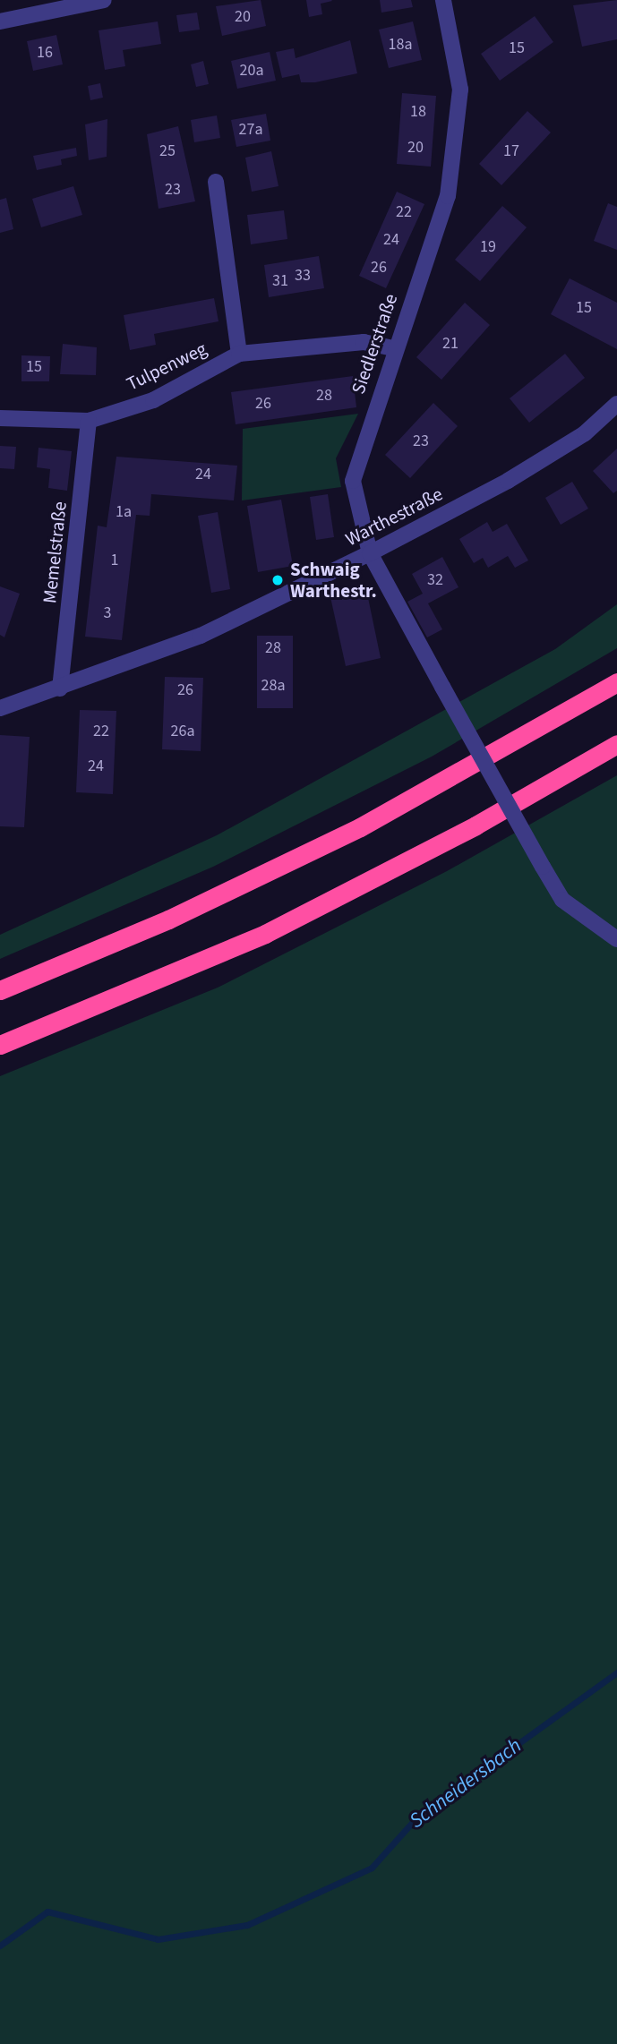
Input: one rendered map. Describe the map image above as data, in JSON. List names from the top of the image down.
{
  "streets": {
    "street": [
      "Siedlerstraße",
      "Tulpenweg",
      "Warthestraße",
      "Memelstraße"
    ]
  },
  "crossings": [
    ["Siedlerstraße", "Tulpenweg"],
    ["Siedlerstraße", "Warthestraße"],
    ["Tulpenweg", "Memelstraße"],
    ["Warthestraße", "Memelstraße"]
  ],
  "water": ["Schneidersbach"],
  "places": ["Schwaig Warthestr."],
  "house_numbers": [
    "20",
    "18a",
    "15",
    "16",
    "20a",
    "18",
    "27a",
    "20",
    "25",
    "17",
    "23",
    "22",
    "24",
    "19",
    "26",
    "33",
    "31",
    "15",
    "21",
    "15",
    "28",
    "26",
    "23",
    "24",
    "1a",
    "1",
    "32",
    "3",
    "28",
    "28a",
    "26",
    "22",
    "26a",
    "24"
  ]
}
